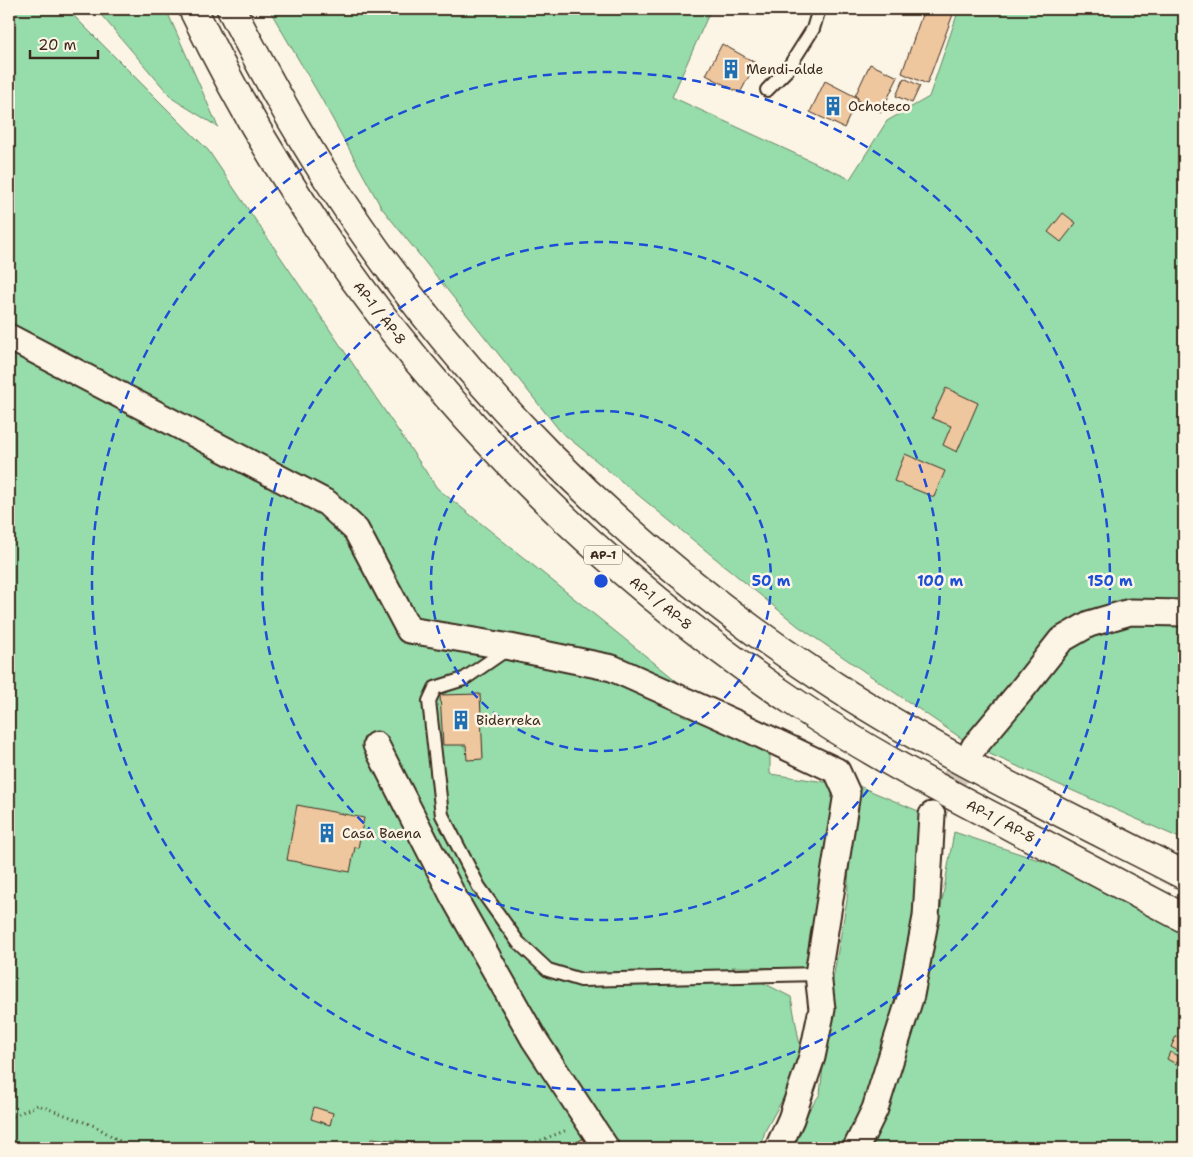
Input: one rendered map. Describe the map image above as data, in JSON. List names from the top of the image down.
{
  "streets": {
    "highway": ["AP-1 / AP-8", "AP-1"]
  },
  "places": {
    "building": [
      "Mendi-alde",
      "Ochoteco",
      "Biderreka",
      "Casa Baena"
    ]
  },
  "scale_bar": "20 m",
  "rings": ["50 m", "100 m", "150 m"]
}
